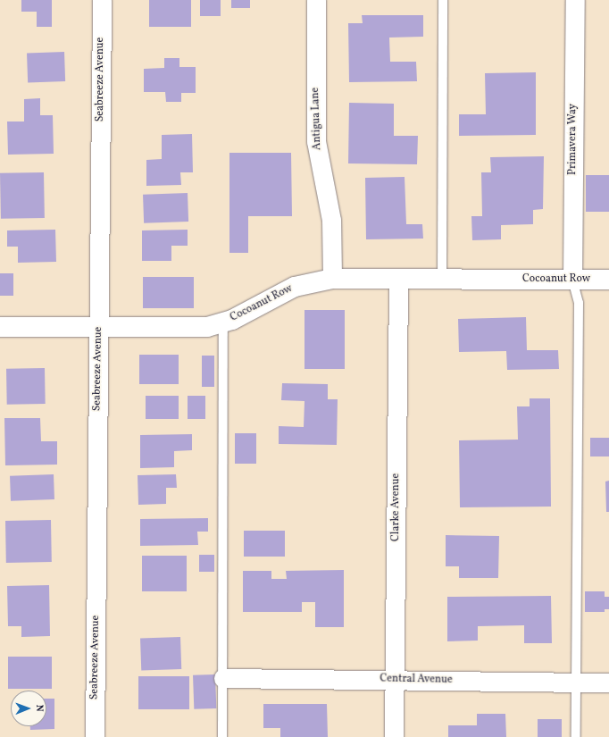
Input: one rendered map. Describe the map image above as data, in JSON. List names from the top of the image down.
{
  "streets": {
    "street": [
      "Seabreeze Avenue",
      "Antigua Lane",
      "Primavera Way",
      "Cocoanut Row",
      "Clarke Avenue",
      "Central Avenue"
    ]
  },
  "crossings": [
    ["Seabreeze Avenue", "Cocoanut Row"],
    ["Antigua Lane", "Cocoanut Row"],
    ["Primavera Way", "Cocoanut Row"],
    ["Cocoanut Row", "Clarke Avenue"],
    ["Clarke Avenue", "Central Avenue"]
  ],
  "north": "right"
}
